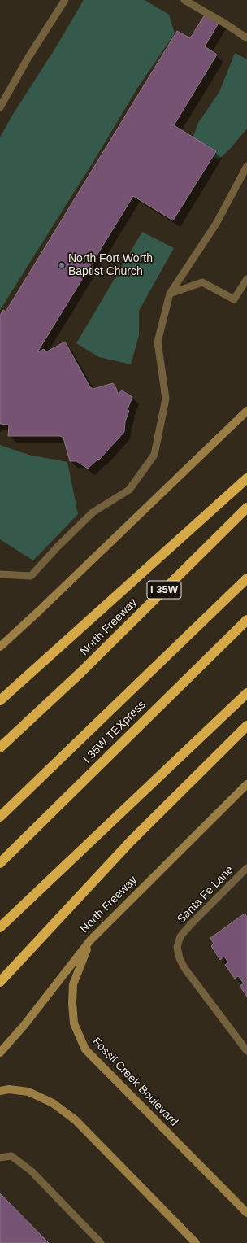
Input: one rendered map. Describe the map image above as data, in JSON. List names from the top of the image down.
{
  "streets": {
    "highway": ["I 35W", "North Freeway", "I 35W TEXpress"],
    "main road": ["Fossil Creek Boulevard"],
    "lane": ["Santa Fe Lane"]
  },
  "crossings": [
    ["North Freeway", "Fossil Creek Boulevard"]
  ],
  "places": ["North Fort Worth Baptist Church"]
}
